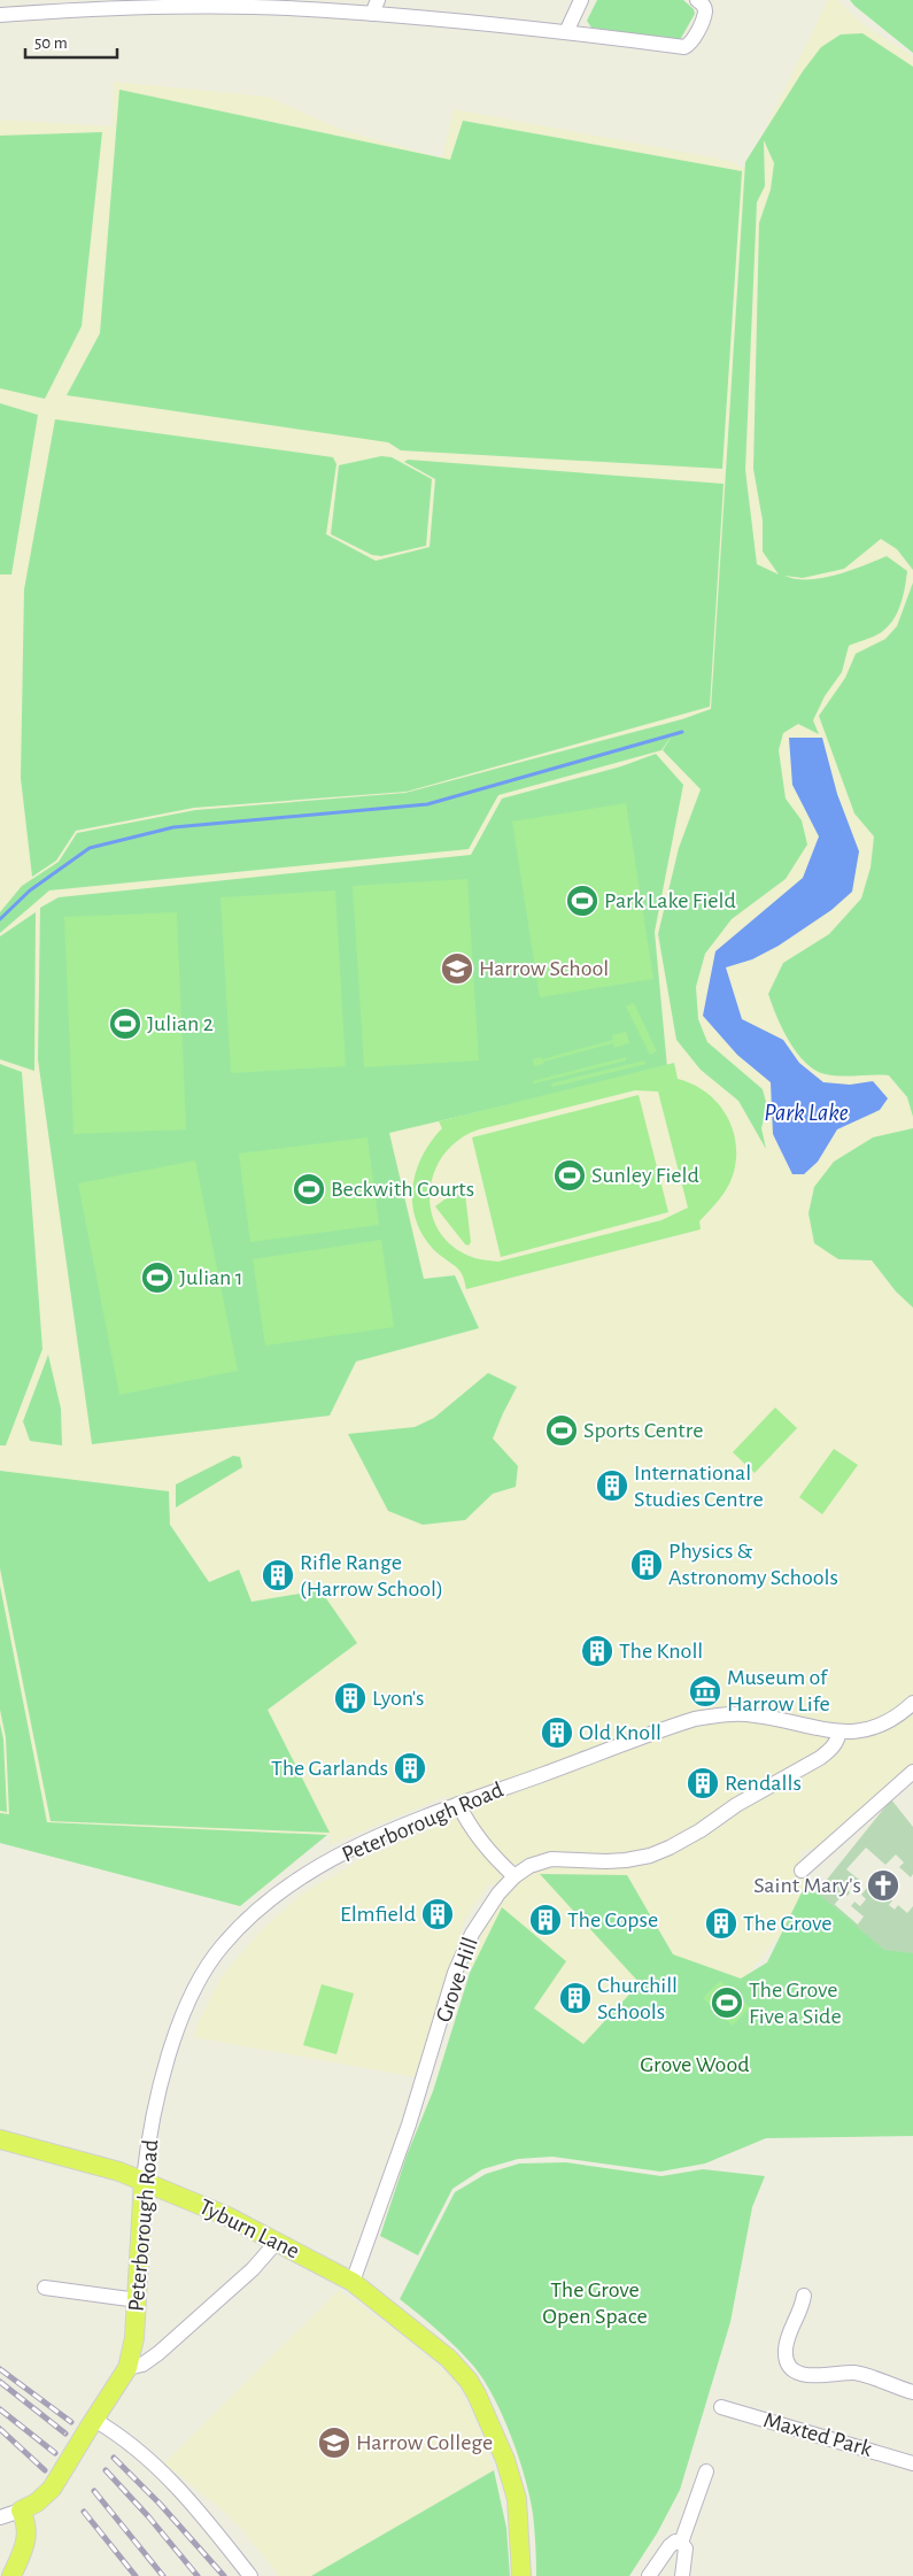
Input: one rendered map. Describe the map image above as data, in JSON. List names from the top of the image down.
{
  "streets": {
    "main road": ["Peterborough Road", "Tyburn Lane"],
    "street": ["Grove Hill", "Maxted Park"]
  },
  "crossings": [
    ["Peterborough Road", "Grove Hill"],
    ["Peterborough Road", "Tyburn Lane"],
    ["Grove Hill", "Tyburn Lane"]
  ],
  "water": ["Park Lake"],
  "parks": ["Grove Wood", "The Grove Open Space"],
  "places": {
    "sports": [
      "Park Lake Field",
      "Julian 2",
      "Sunley Field",
      "Beckwith Courts",
      "Julian 1",
      "Sports Centre",
      "The Grove Five a Side"
    ],
    "school or university": ["Harrow School", "Harrow College"],
    "building": [
      "International Studies Centre",
      "Physics & Astronomy Schools",
      "Rifle Range (Harrow School)",
      "The Knoll",
      "Lyon's",
      "Old Knoll",
      "The Garlands",
      "Rendalls",
      "Elmfield",
      "The Copse",
      "The Grove",
      "Churchill Schools"
    ],
    "museum": ["Museum of Harrow Life"],
    "church": ["Saint Mary's"]
  },
  "scale_bar": "50 m"
}
